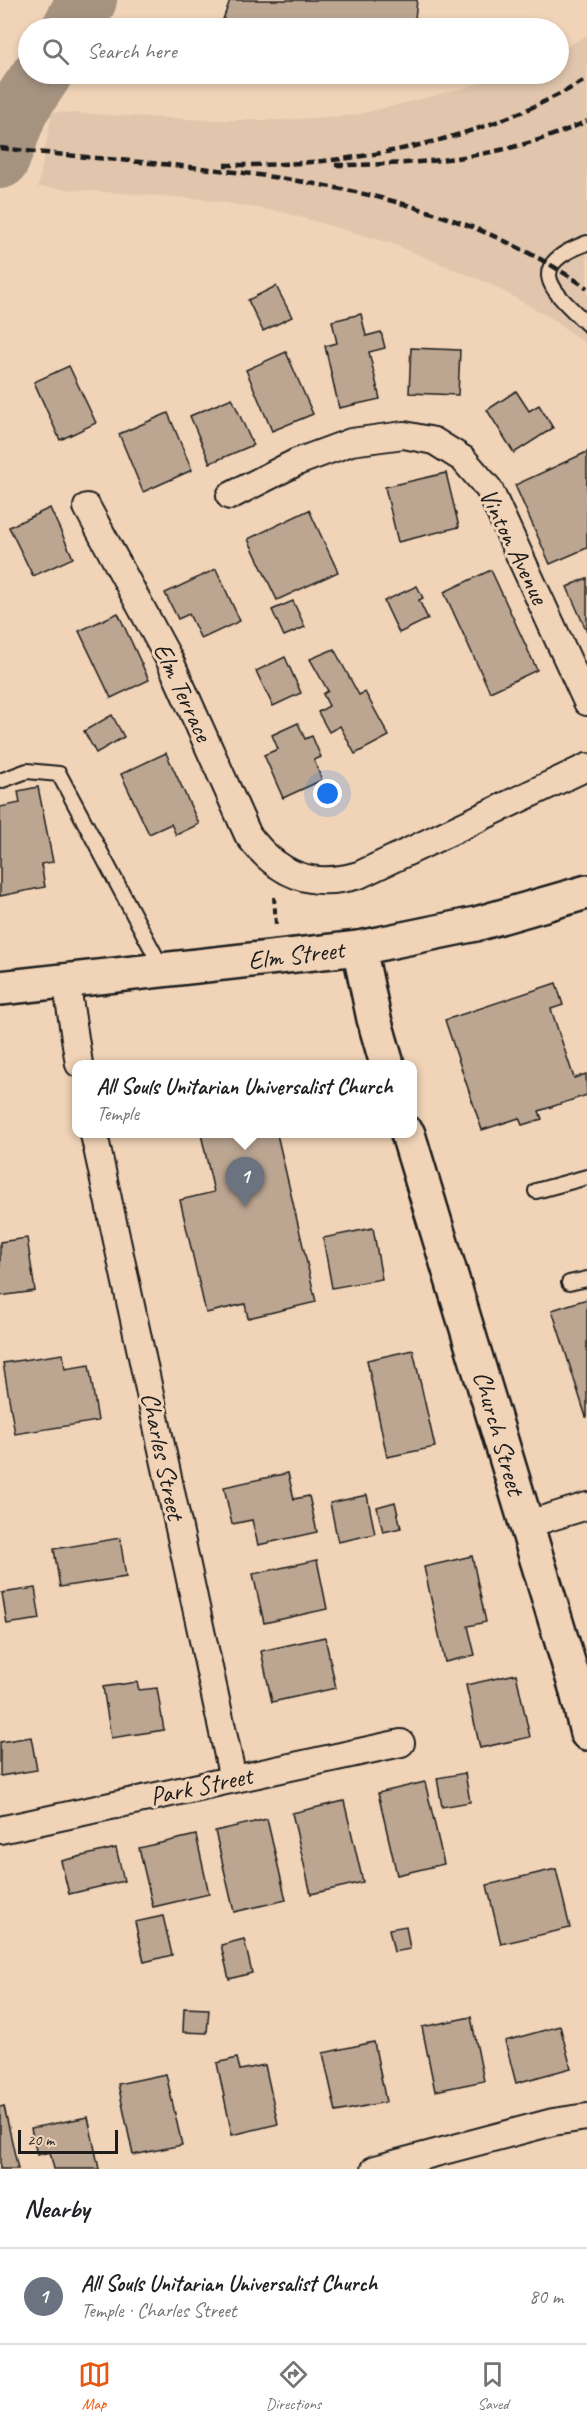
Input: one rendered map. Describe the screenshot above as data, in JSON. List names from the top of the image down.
{
  "streets": {
    "main road": ["Elm Street", "Church Street"],
    "street": [
      "Vinton Avenue",
      "Elm Terrace",
      "Charles Street",
      "Park Street"
    ]
  },
  "crossings": [
    ["Charles Street", "Park Street"]
  ],
  "scale_bar": "20 m",
  "page": {
    "search": "Search here",
    "popup": ["All Souls Unitarian Universalist Church", "Temple"],
    "pins": "1",
    "scale": "20 m",
    "heading": "Nearby",
    "list": [
      {
        "mark": "1",
        "name": "All Souls Unitarian Universalist Church",
        "note": "Temple · Charles Street",
        "value": "80 m"
      }
    ],
    "nav": ["Map", "Directions", "Saved"]
  }
}
